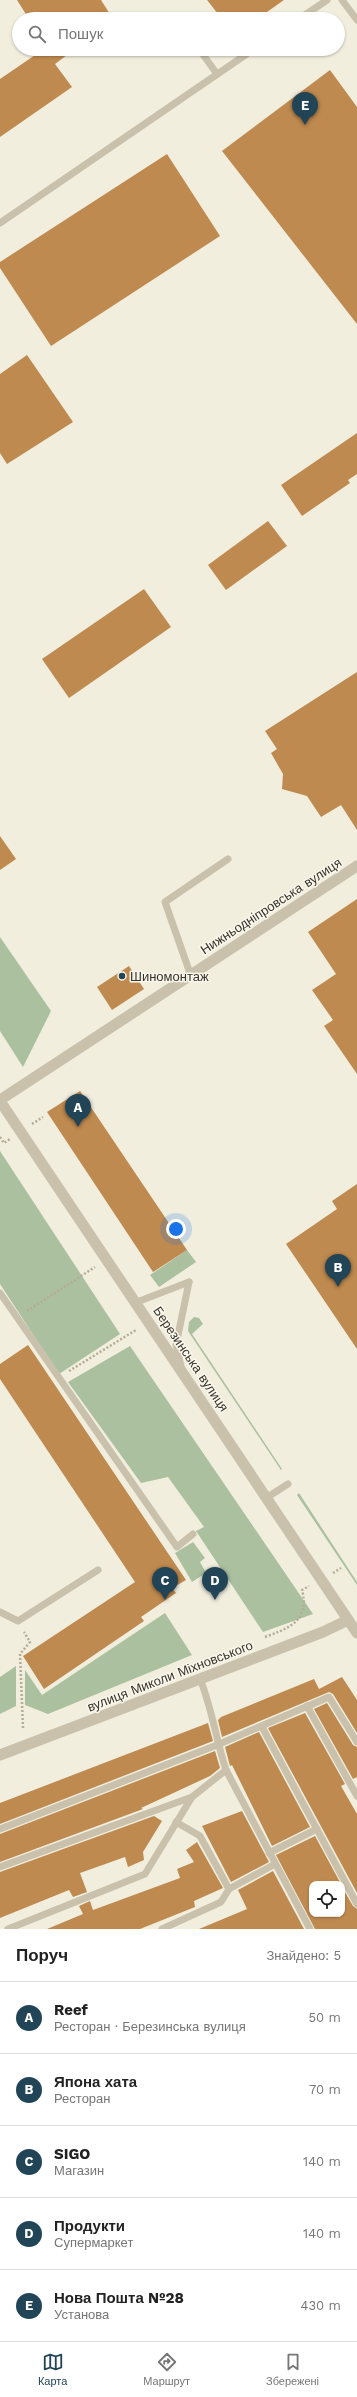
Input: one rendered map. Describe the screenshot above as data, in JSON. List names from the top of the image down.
{
  "streets": {
    "street": ["Нижньодніпровська вулиця", "Березинська вулиця", "вулиця Миколи Міхновського"]
  },
  "crossings": [
    ["Нижньодніпровська вулиця", "Березинська вулиця"],
    ["Березинська вулиця", "вулиця Миколи Міхновського"]
  ],
  "places": ["Шиномонтаж"],
  "page": {
    "search": "Пошук",
    "pins": [
      "E",
      "A",
      "B",
      "C",
      "D"
    ],
    "heading": ["Поруч", "Знайдено: 5"],
    "list": [
      {
        "mark": "A",
        "name": "Reef",
        "note": "Ресторан · Березинська вулиця",
        "value": "50 m"
      },
      {
        "mark": "B",
        "name": "Япона хата",
        "note": "Ресторан",
        "value": "70 m"
      },
      {
        "mark": "C",
        "name": "SIGO",
        "note": "Магазин",
        "value": "140 m"
      },
      {
        "mark": "D",
        "name": "Продукти",
        "note": "Супермаркет",
        "value": "140 m"
      },
      {
        "mark": "E",
        "name": "Нова Пошта №28",
        "note": "Установа",
        "value": "430 m"
      }
    ],
    "nav": ["Карта", "Маршрут", "Збережені"]
  }
}
